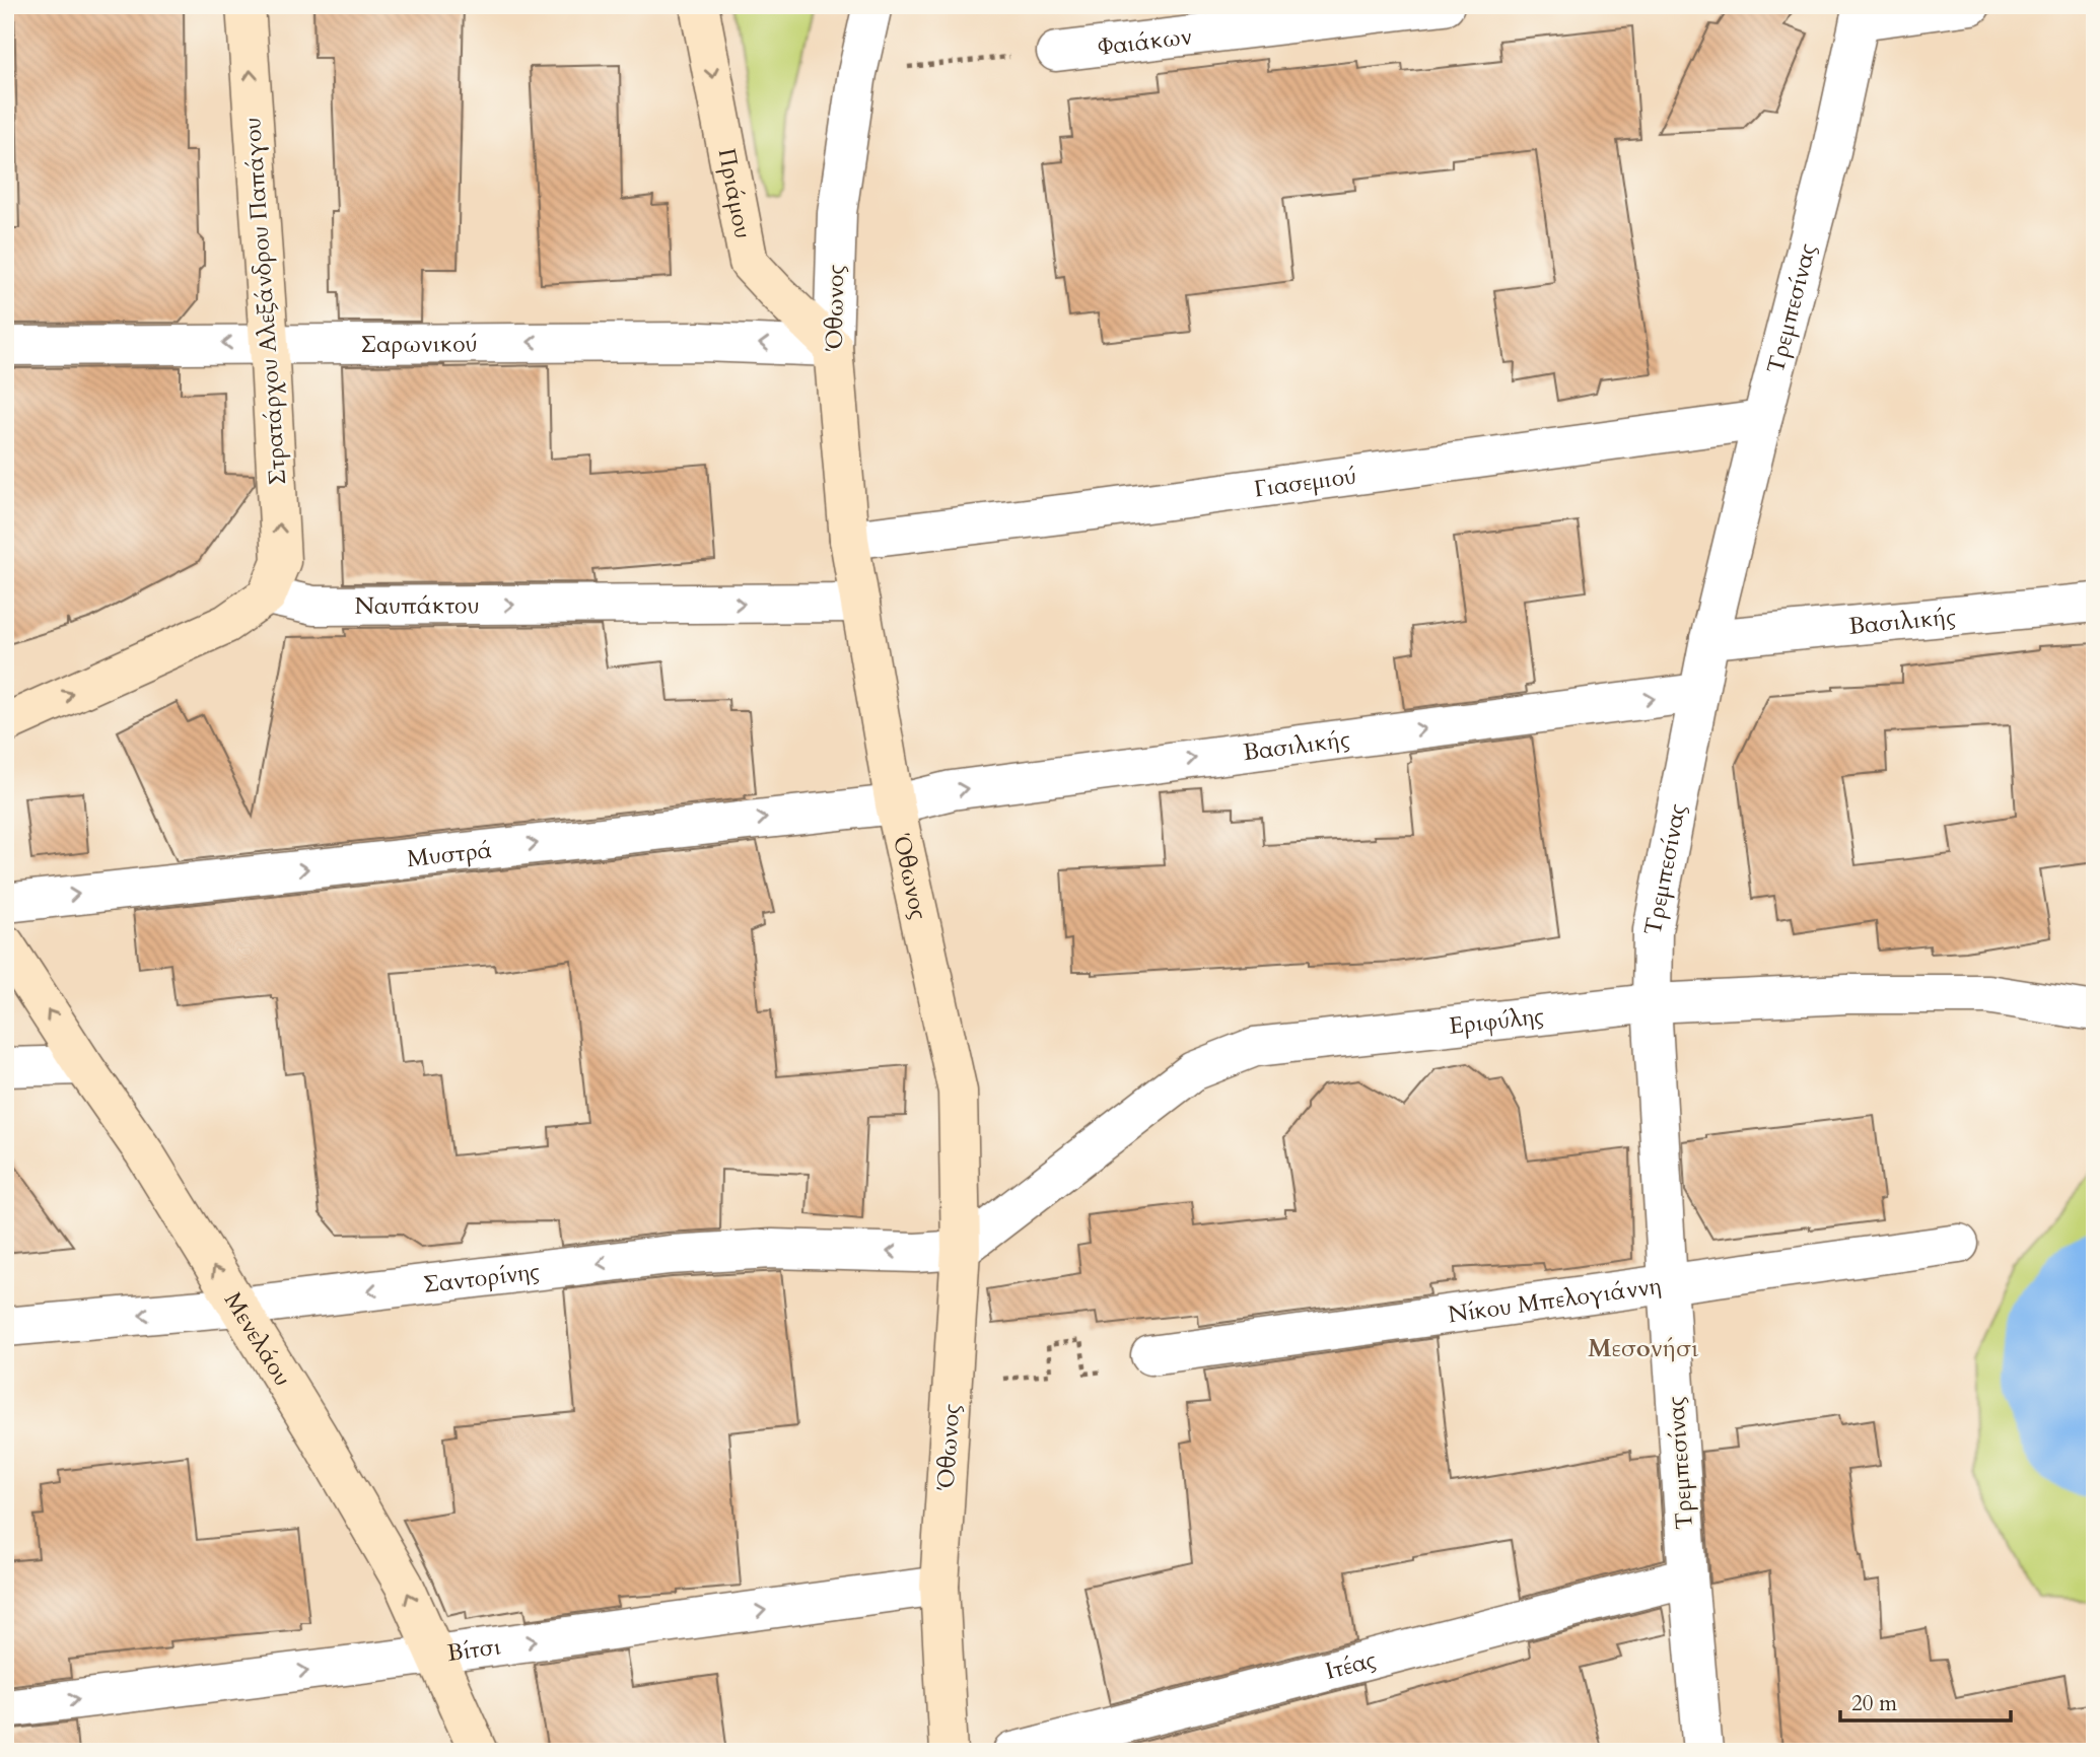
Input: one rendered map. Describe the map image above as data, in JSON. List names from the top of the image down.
{
  "streets": {
    "street": [
      "Φαιάκων",
      "Πριάμου",
      "Στρατάρχου Αλεξάνδρου Παπάγου",
      "Όθωνος",
      "Τρεμπεσίνας",
      "Σαρωνικού",
      "Γιασεμιού",
      "Ναυπάκτου",
      "Βασιλικής",
      "Μυστρά",
      "Εριφύλης",
      "Σαντορίνης",
      "Νίκου Μπελογιάννη",
      "Μενελάου",
      "Βίτσι",
      "Ιτέας"
    ]
  },
  "crossings": [
    ["Πριάμου", "Όθωνος"],
    ["Πριάμου", "Σαρωνικού"],
    ["Στρατάρχου Αλεξάνδρου Παπάγου", "Σαρωνικού"],
    ["Στρατάρχου Αλεξάνδρου Παπάγου", "Ναυπάκτου"],
    ["Όθωνος", "Σαρωνικού"],
    ["Όθωνος", "Γιασεμιού"],
    ["Όθωνος", "Ναυπάκτου"],
    ["Όθωνος", "Βασιλικής"],
    ["Όθωνος", "Μυστρά"],
    ["Όθωνος", "Εριφύλης"],
    ["Όθωνος", "Σαντορίνης"],
    ["Όθωνος", "Βίτσι"],
    ["Τρεμπεσίνας", "Γιασεμιού"],
    ["Τρεμπεσίνας", "Βασιλικής"],
    ["Τρεμπεσίνας", "Εριφύλης"],
    ["Τρεμπεσίνας", "Νίκου Μπελογιάννη"],
    ["Τρεμπεσίνας", "Ιτέας"],
    ["Βασιλικής", "Μυστρά"],
    ["Εριφύλης", "Σαντορίνης"],
    ["Σαντορίνης", "Μενελάου"],
    ["Μενελάου", "Βίτσι"]
  ],
  "one_way": [
    "Πριάμου",
    "Στρατάρχου Αλεξάνδρου Παπάγου",
    "Σαρωνικού",
    "Ναυπάκτου",
    "Βασιλικής",
    "Σαντορίνης",
    "Μενελάου",
    "Βίτσι"
  ],
  "districts": ["Μεσονήσι"],
  "scale_bar": "20 m"
}
